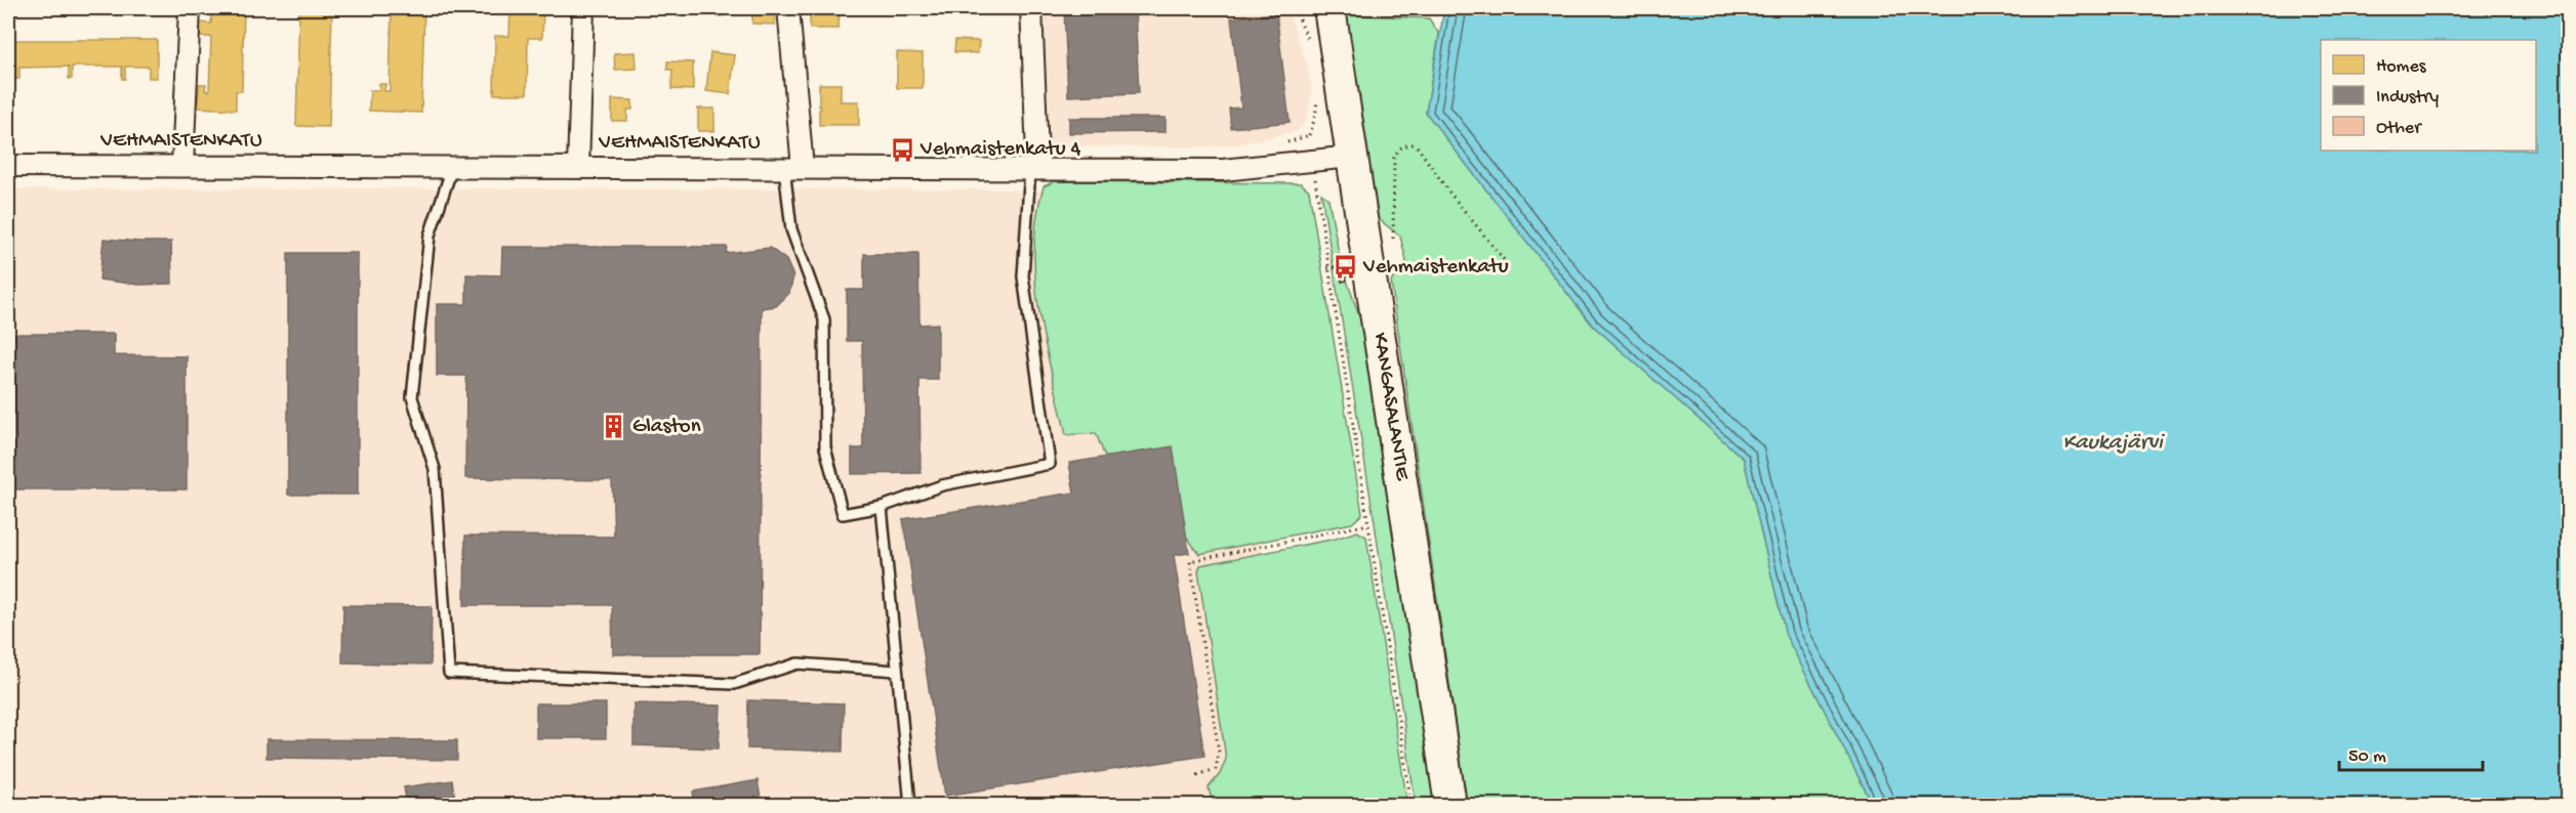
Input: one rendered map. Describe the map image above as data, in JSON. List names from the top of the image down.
{
  "streets": {
    "main road": ["KANGASALANTIE"],
    "street": ["VEHMAISTENKATU"]
  },
  "crossings": [
    ["VEHMAISTENKATU", "KANGASALANTIE"]
  ],
  "water": ["Kaukajärvi"],
  "places": {
    "bus stop": ["Vehmaistenkatu 4", "Vehmaistenkatu"],
    "building": ["Glaston"]
  },
  "legend": ["Homes", "Industry", "Other"],
  "scale_bar": "50 m"
}
